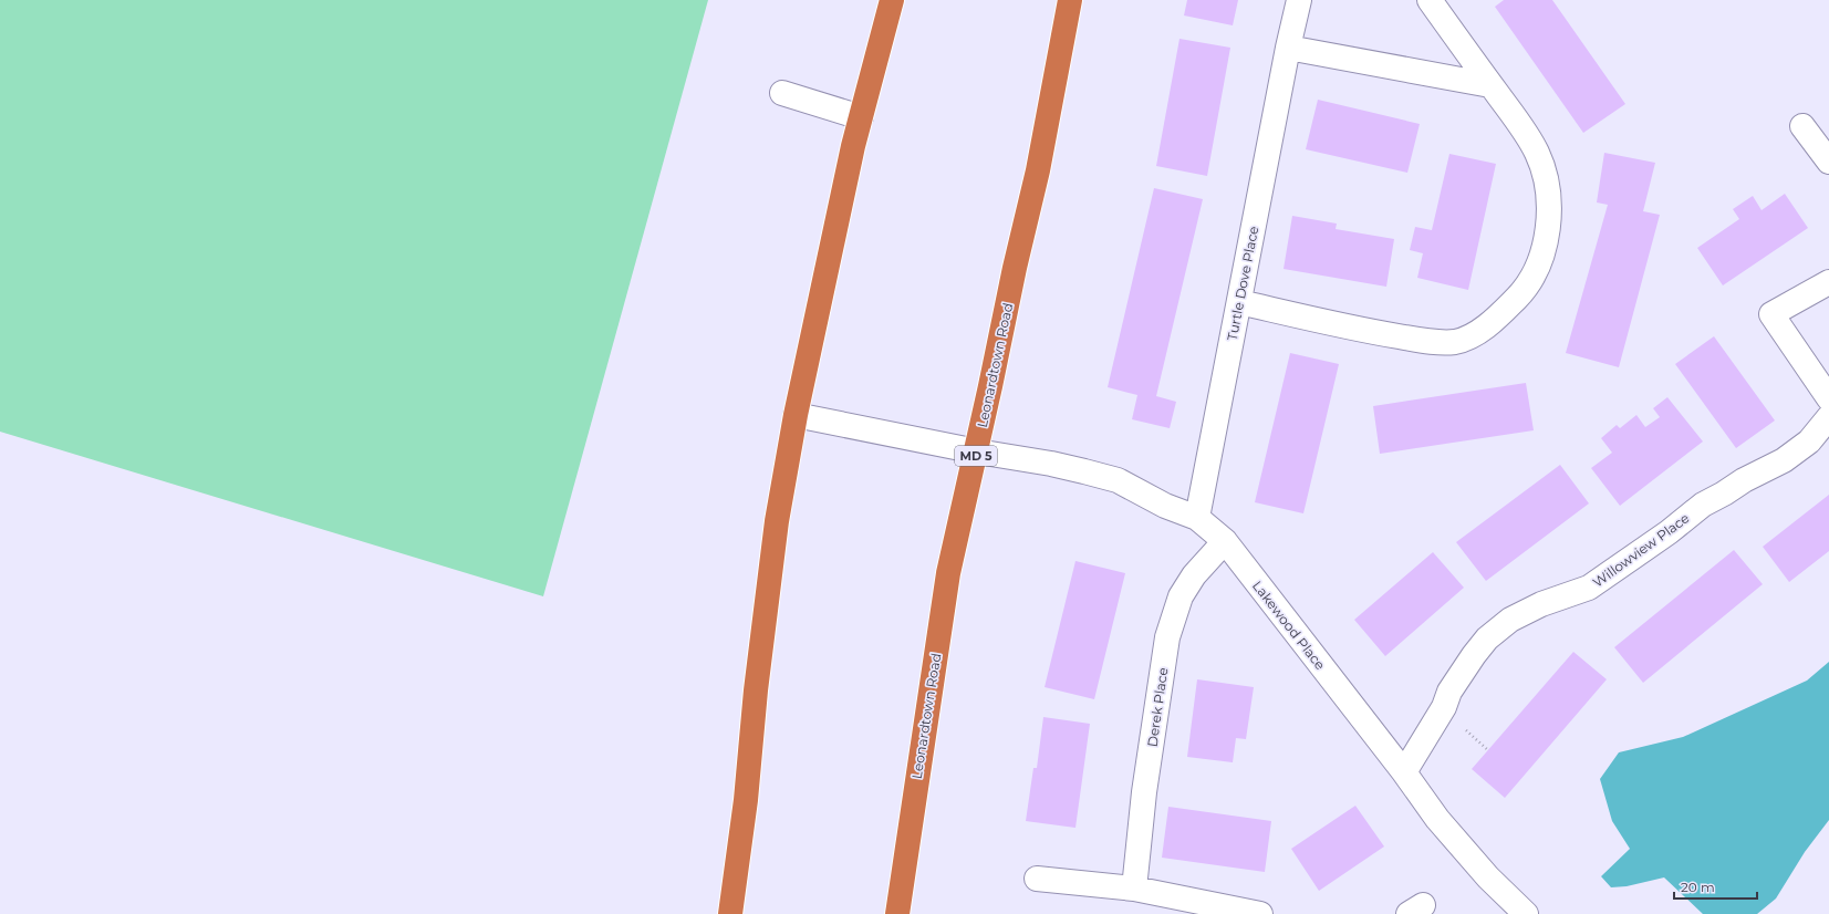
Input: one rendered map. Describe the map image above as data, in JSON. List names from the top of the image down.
{
  "streets": {
    "highway": ["Leonardtown Road", "MD 5"],
    "street": [
      "Turtle Dove Place",
      "Willowview Place",
      "Lakewood Place",
      "Derek Place"
    ]
  },
  "crossings": [
    ["Turtle Dove Place", "Lakewood Place"],
    ["Leonardtown Road", "Lakewood Place"],
    ["Willowview Place", "Lakewood Place"],
    ["Lakewood Place", "Derek Place"]
  ],
  "scale_bar": "20 m"
}
